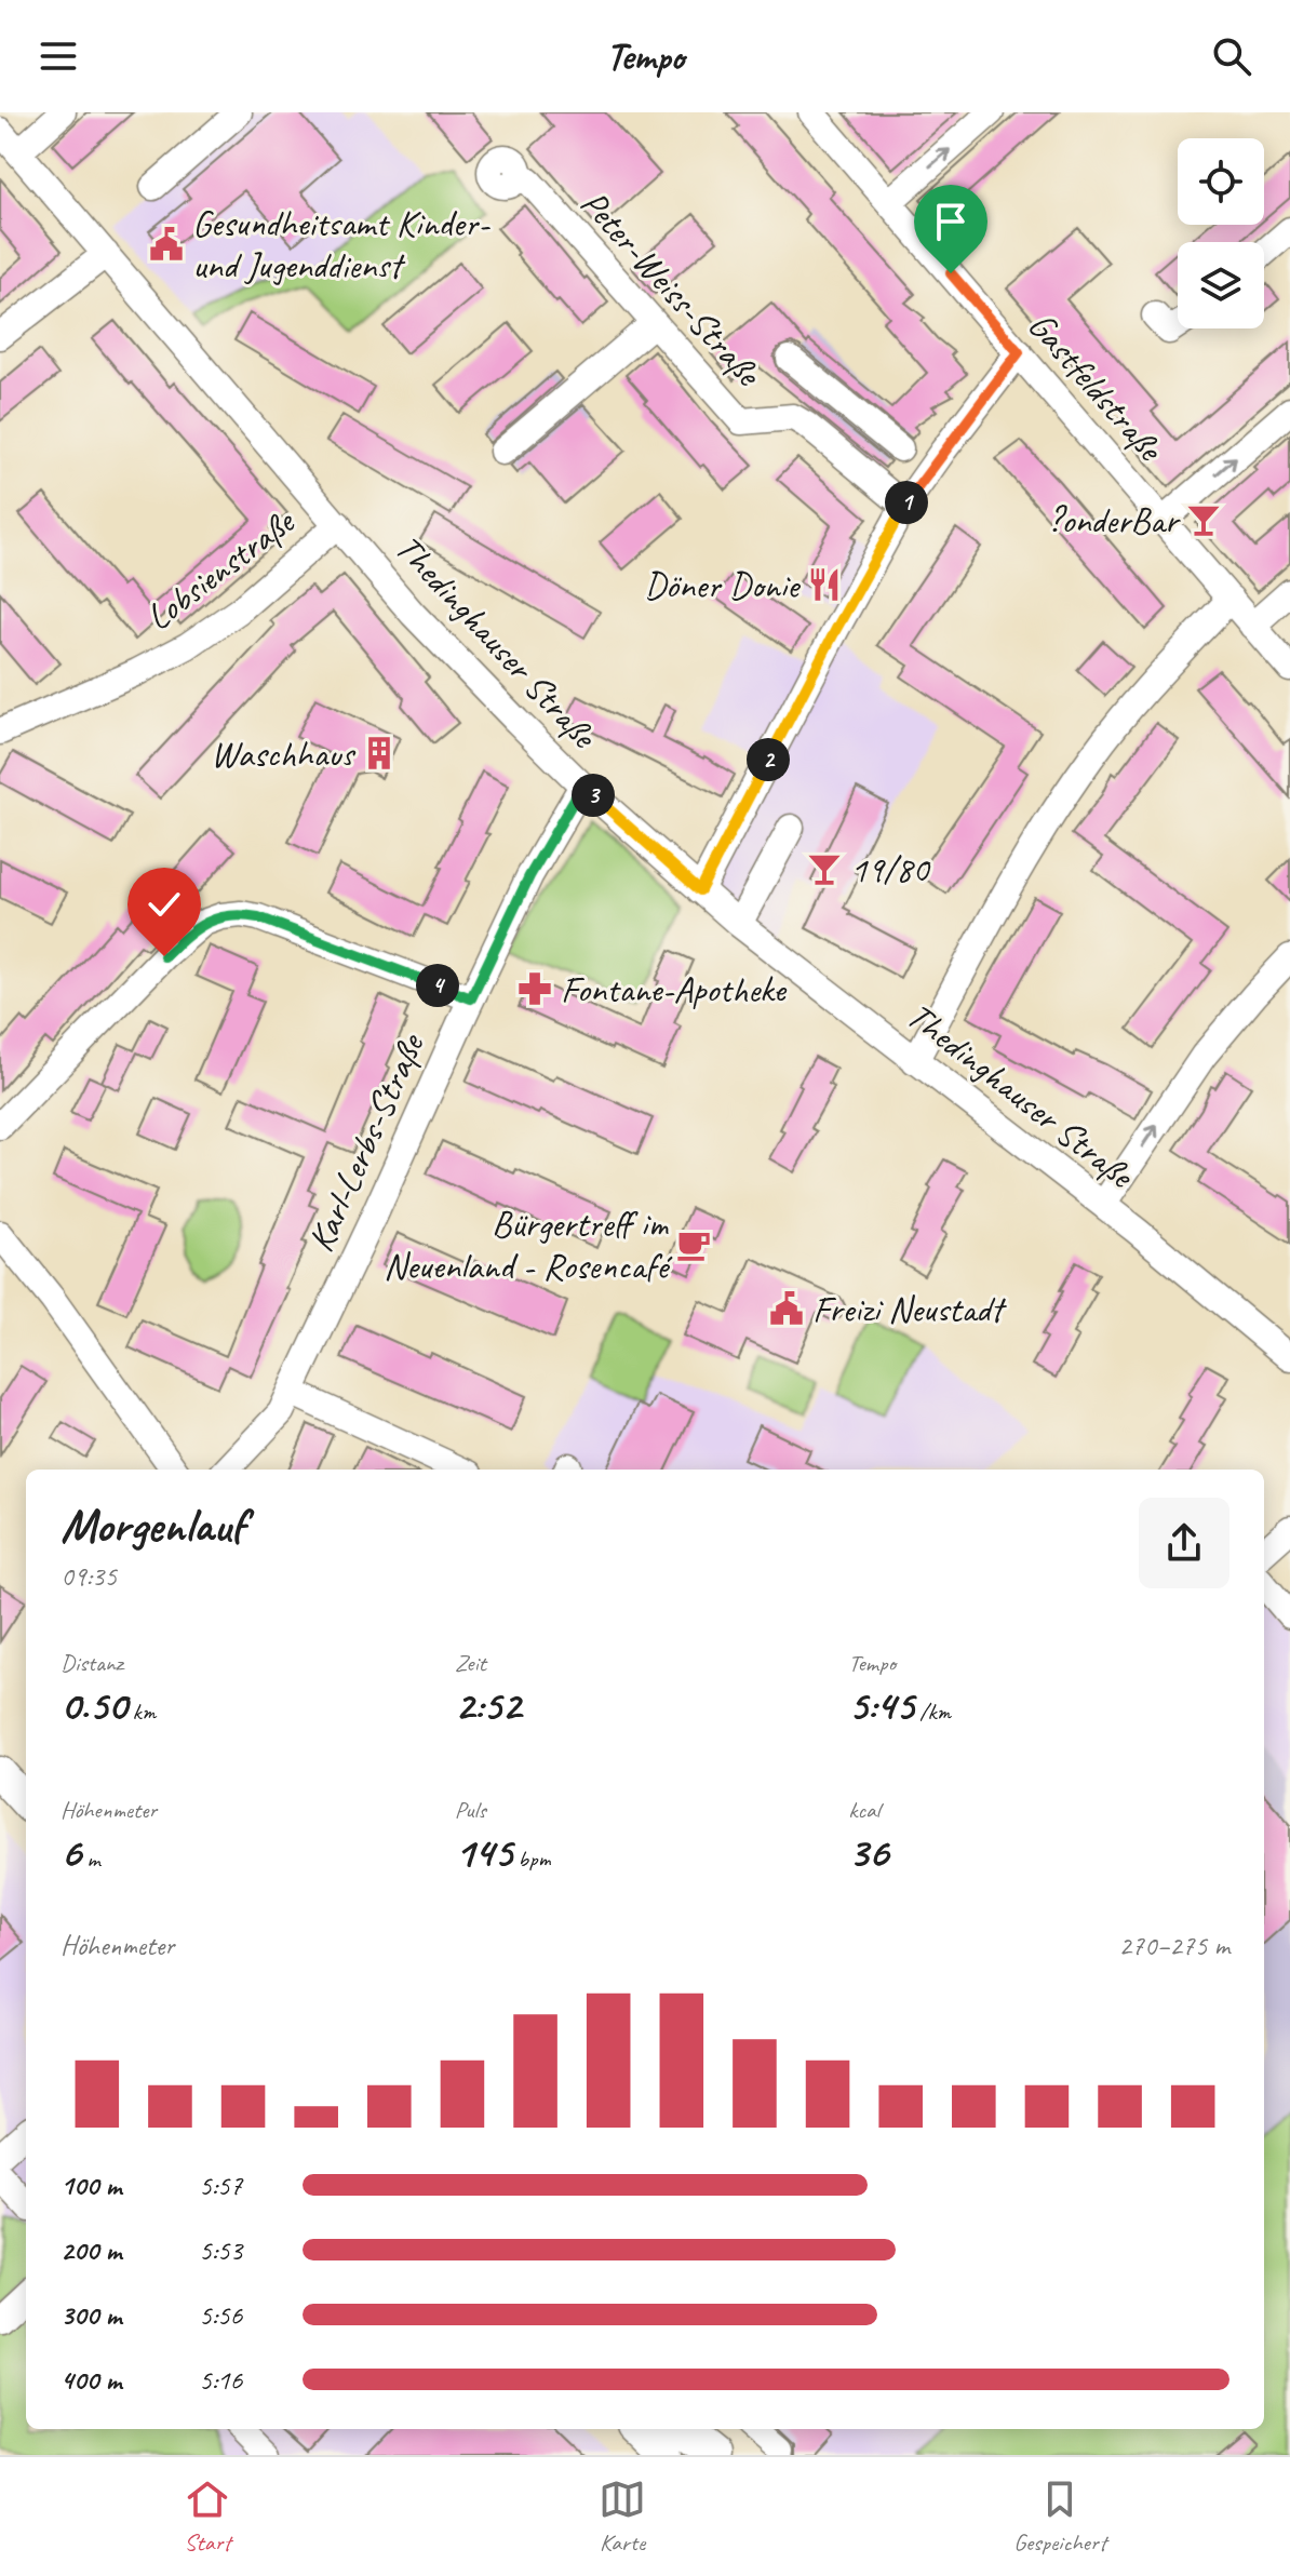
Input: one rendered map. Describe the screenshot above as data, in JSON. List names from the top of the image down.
{
  "streets": {
    "street": [
      "Peter-Weiss-Straße",
      "Gastfeldstraße",
      "Lobsienstraße",
      "Thedinghauser Straße",
      "Karl-Lerbs-Straße"
    ]
  },
  "crossings": [
    ["Lobsienstraße", "Thedinghauser Straße"],
    ["Thedinghauser Straße", "Karl-Lerbs-Straße"]
  ],
  "places": {
    "public building": ["Gesundheitsamt Kinder- und Jugenddienst", "Freizi Neustadt"],
    "bar": ["?onderBar", "19/80"],
    "restaurant": ["Döner Donie"],
    "building": ["Waschhaus"],
    "pharmacy": ["Fontane-Apotheke"],
    "cafe": ["Bürgertreff im Neuenland - Rosencafé"]
  },
  "page": {
    "header": "Tempo",
    "pins": [
      "1",
      "2",
      "3",
      "4"
    ],
    "heading": ["Morgenlauf", "09:35"],
    "stats": [
      ["Distanz", "0.50 km"],
      ["Zeit", "2:52"],
      ["Tempo", "5:45 /km"],
      ["Höhenmeter", "6 m"],
      ["Puls", "145 bpm"],
      ["kcal", "36"]
    ],
    "chart": ["Höhenmeter", "270–275 m"],
    "list": [
      {
        "name": "100 m",
        "note": "5:57"
      },
      {
        "name": "200 m",
        "note": "5:53"
      },
      {
        "name": "300 m",
        "note": "5:56"
      },
      {
        "name": "400 m",
        "note": "5:16"
      }
    ],
    "tabs": ["Start", "Karte", "Gespeichert"]
  }
}
